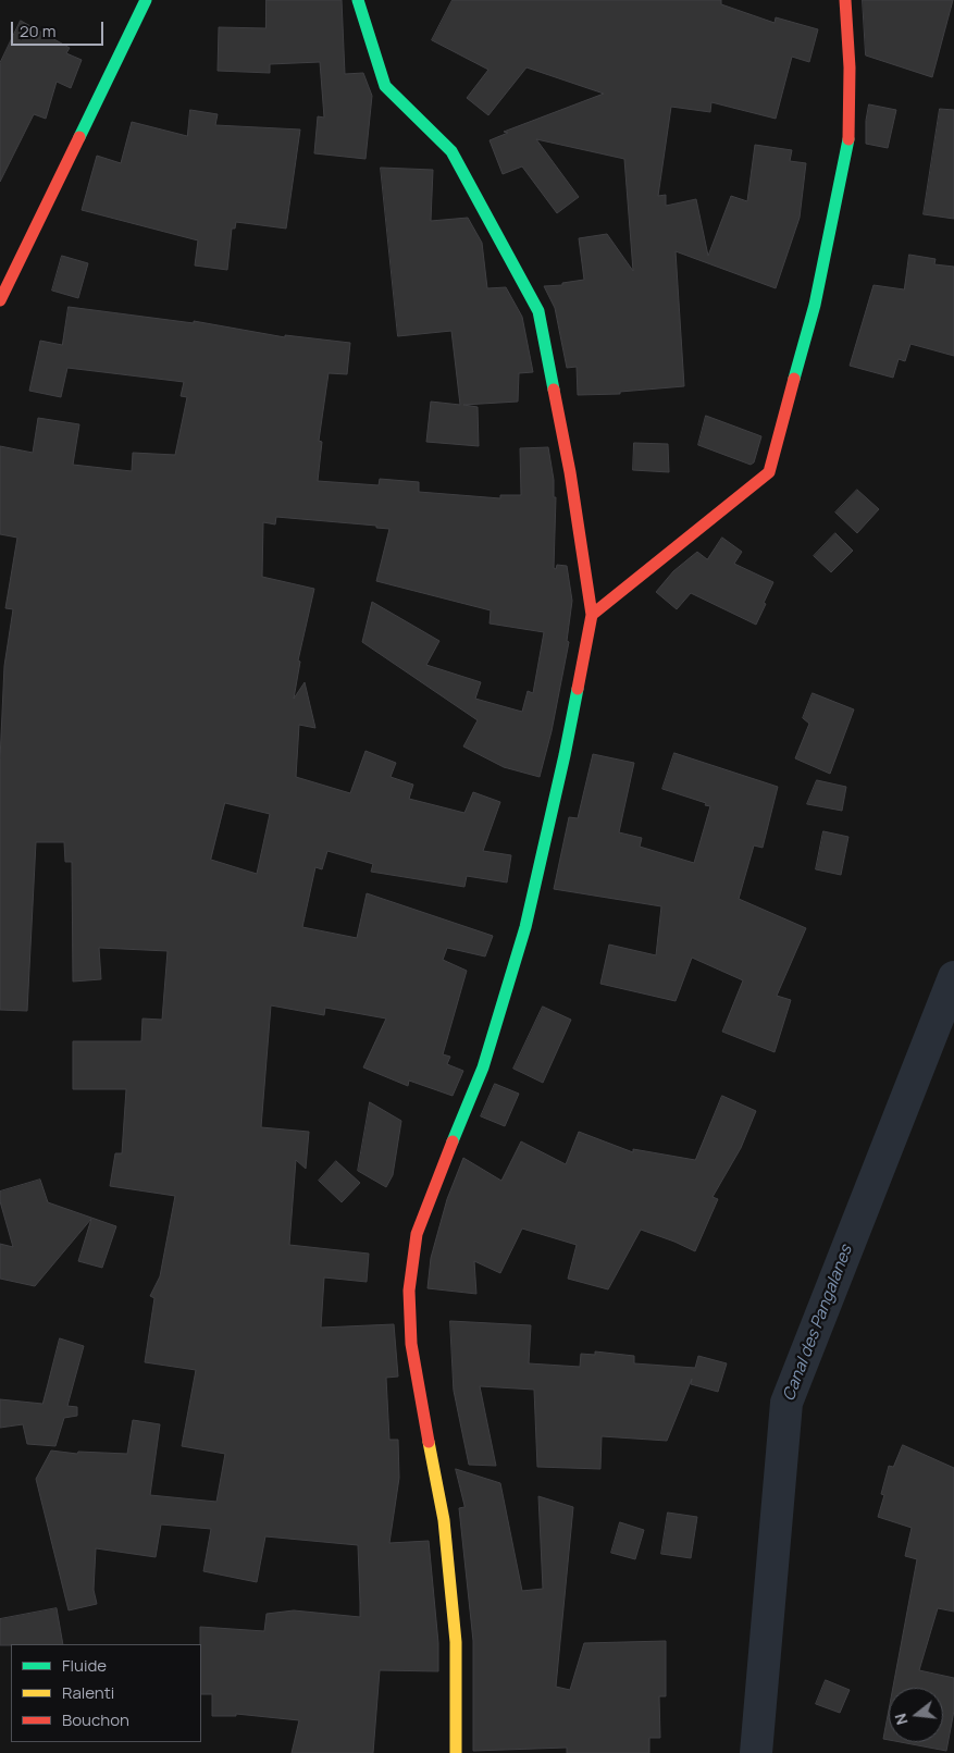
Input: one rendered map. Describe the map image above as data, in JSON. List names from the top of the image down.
{
  "water": ["Canal des Pangalanes"],
  "legend": ["Fluide", "Ralenti", "Bouchon"],
  "scale_bar": "20 m",
  "north": "left"
}
